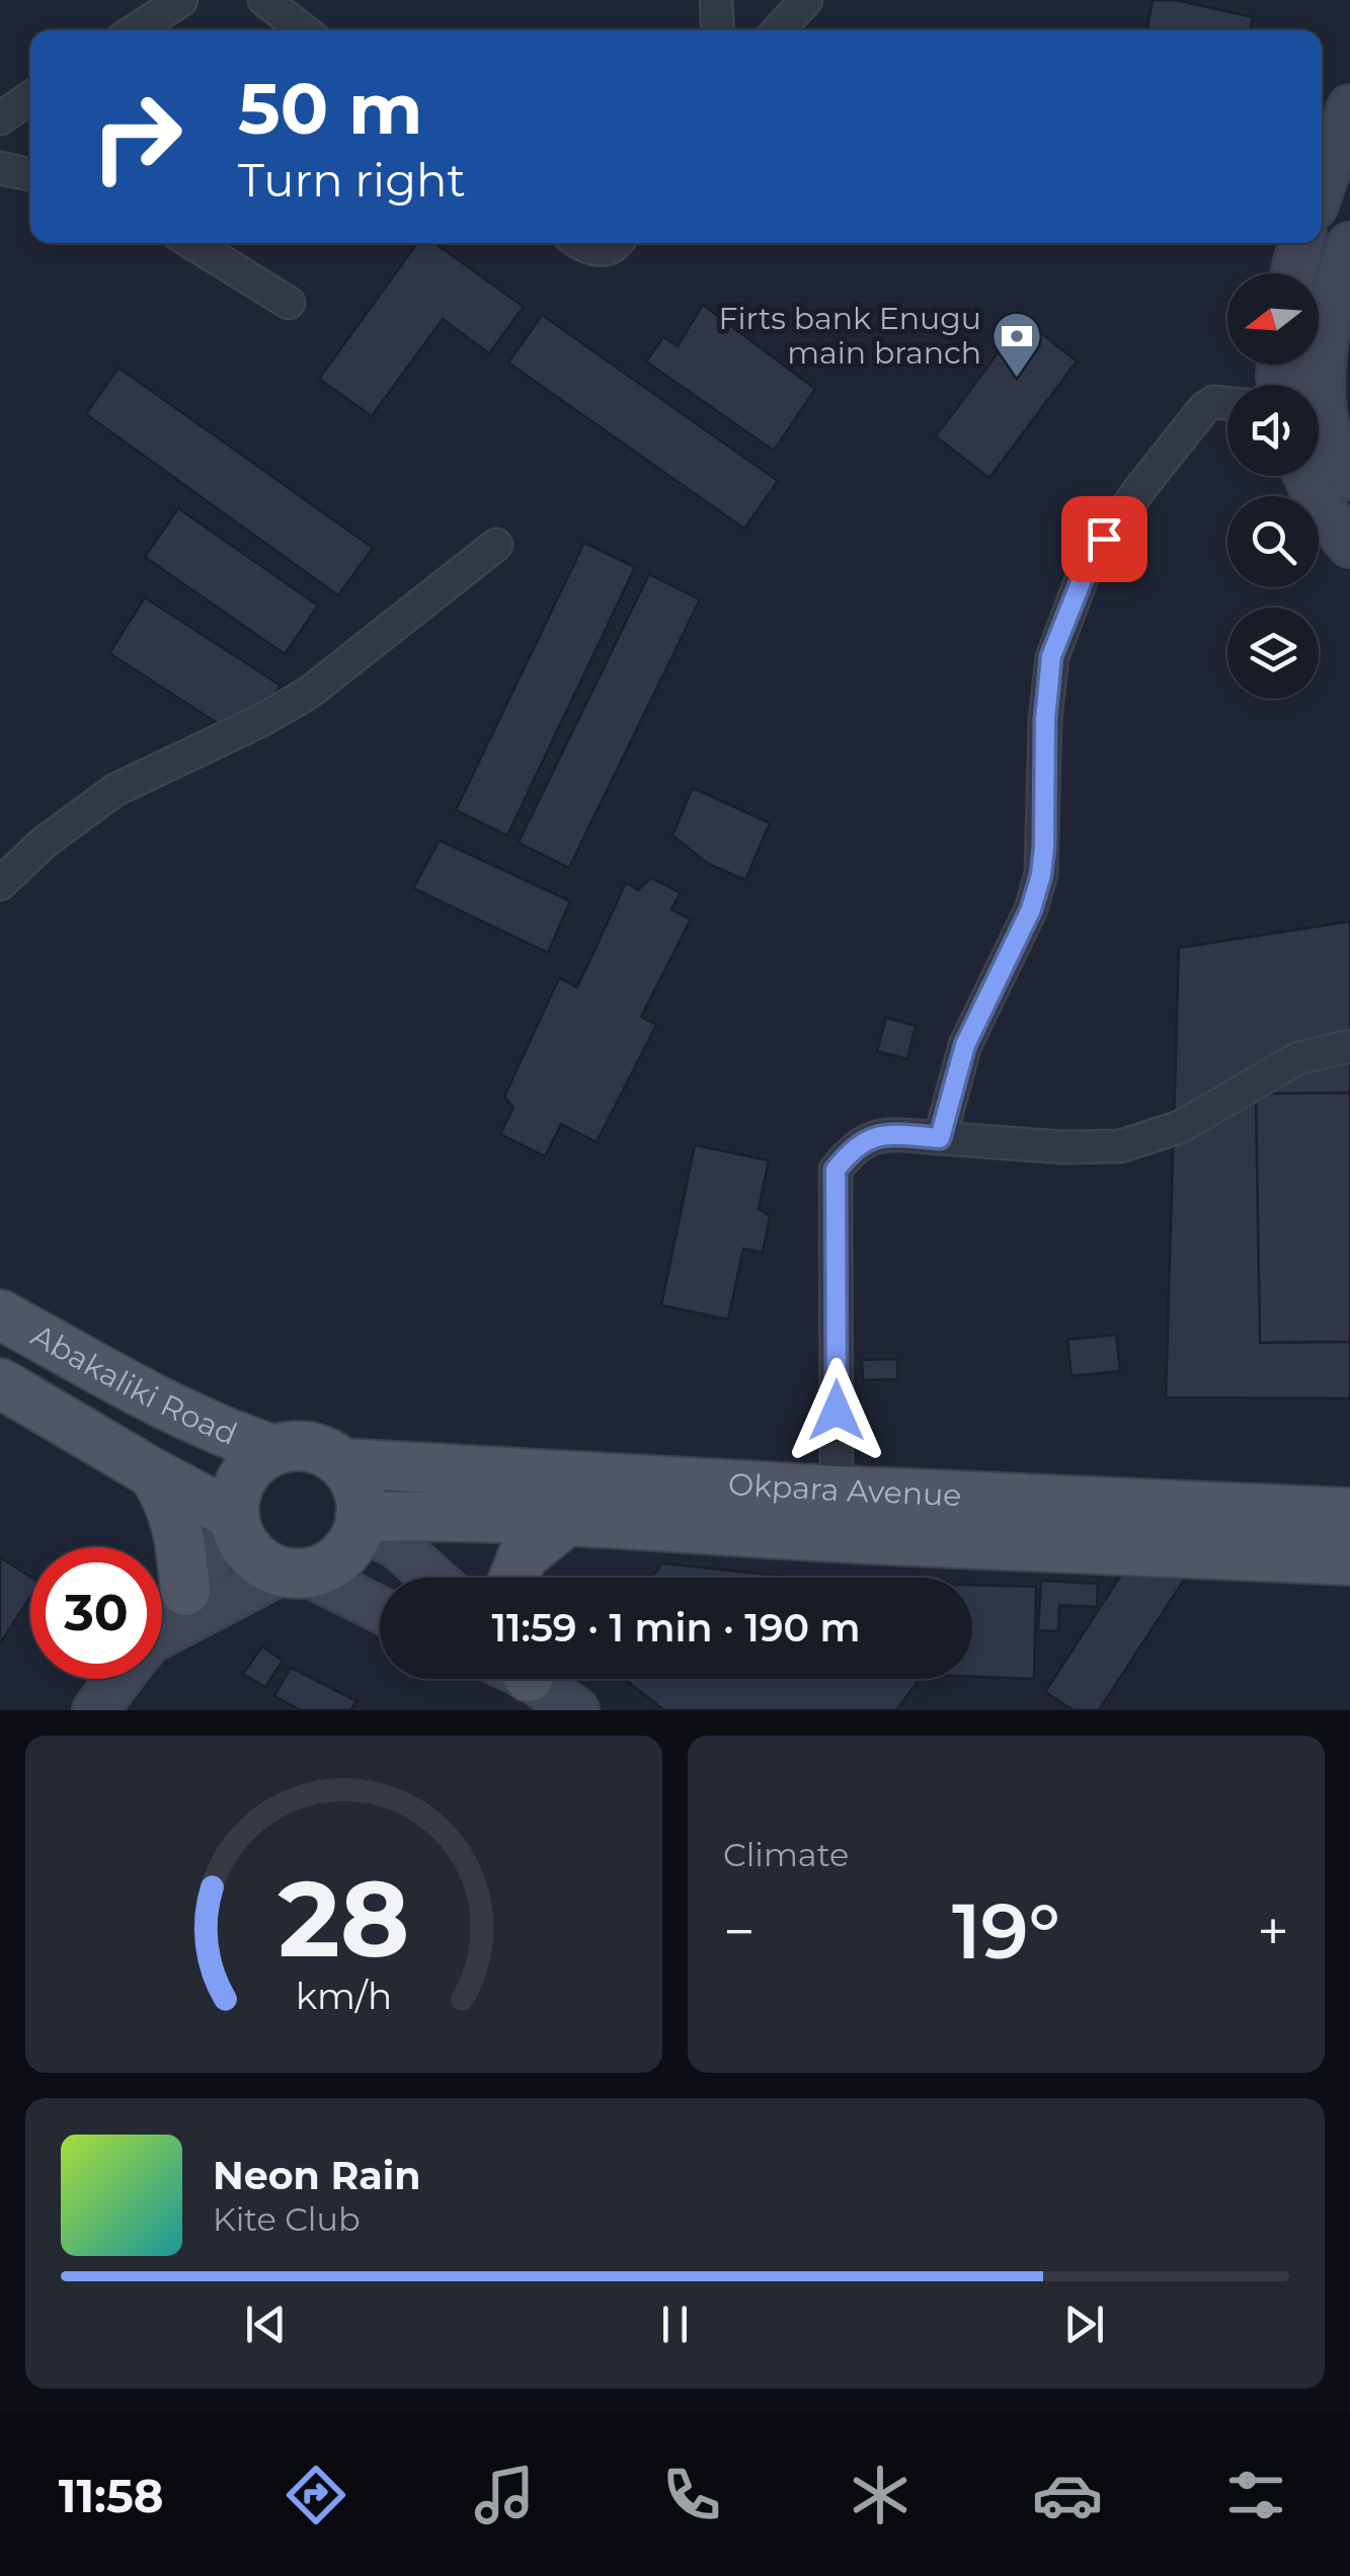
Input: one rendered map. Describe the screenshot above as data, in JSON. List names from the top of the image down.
{
  "streets": {
    "main road": ["Abakaliki Road", "Okpara Avenue"]
  },
  "crossings": [
    ["Abakaliki Road", "Okpara Avenue"]
  ],
  "places": {
    "bank": ["Firts bank Enugu main branch"]
  },
  "north": "left",
  "page": {
    "turn": ["50 m", "Turn right"],
    "limit": "30",
    "trip": "11:59 · 1 min · 190 m",
    "tile": "Climate",
    "heat": ["−", "19°", "+"],
    "song": ["Neon Rain", "Kite Club"],
    "tabs": "11:58",
    "gauge": ["28", "km/h"]
  }
}
